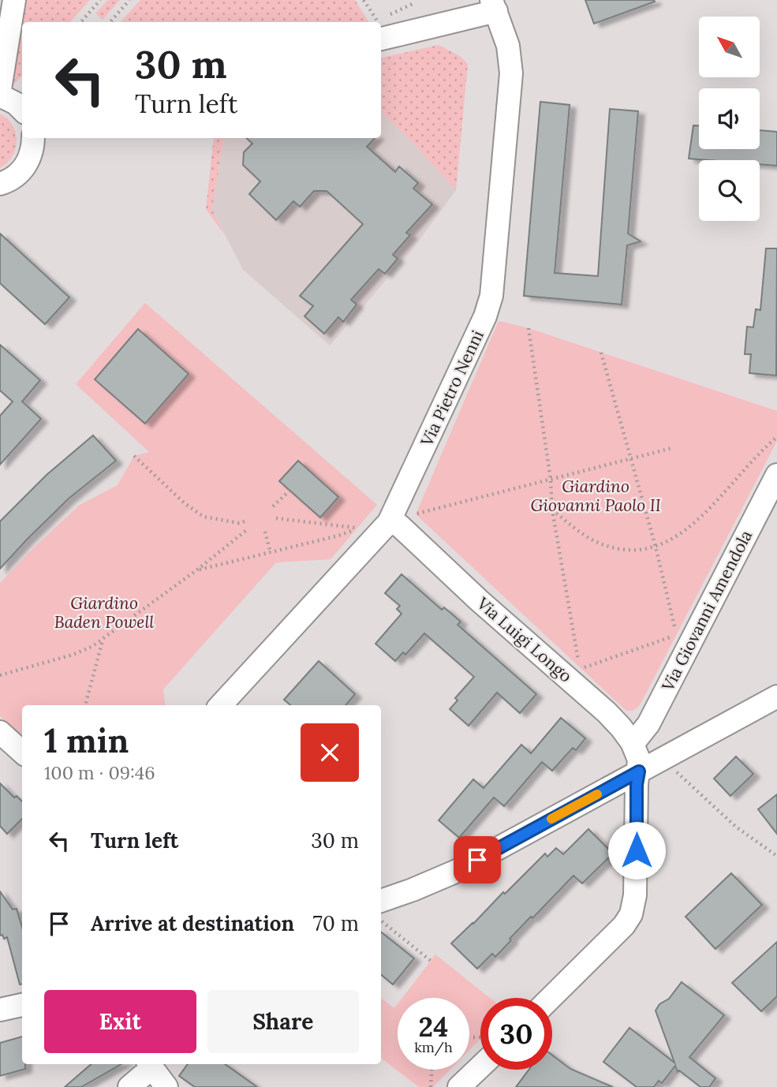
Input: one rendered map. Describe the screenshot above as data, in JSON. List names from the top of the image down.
{
  "streets": {
    "street": ["Via Pietro Nenni", "Via Giovanni Amendola", "Via Luigi Longo"]
  },
  "crossings": [
    ["Via Pietro Nenni", "Via Luigi Longo"],
    ["Via Giovanni Amendola", "Via Luigi Longo"]
  ],
  "parks": ["Giardino Giovanni Paolo II", "Giardino Baden Powell"],
  "north": "top left",
  "page": {
    "turn": ["30 m", "Turn left"],
    "heading": ["1 min", "100 m · 09:46"],
    "list": [
      {
        "name": "Turn left",
        "value": "30 m"
      },
      {
        "name": "Arrive at destination",
        "value": "70 m"
      }
    ],
    "buttons": ["Exit", "Share"],
    "speed": "24 km/h",
    "limit": "30"
  }
}
